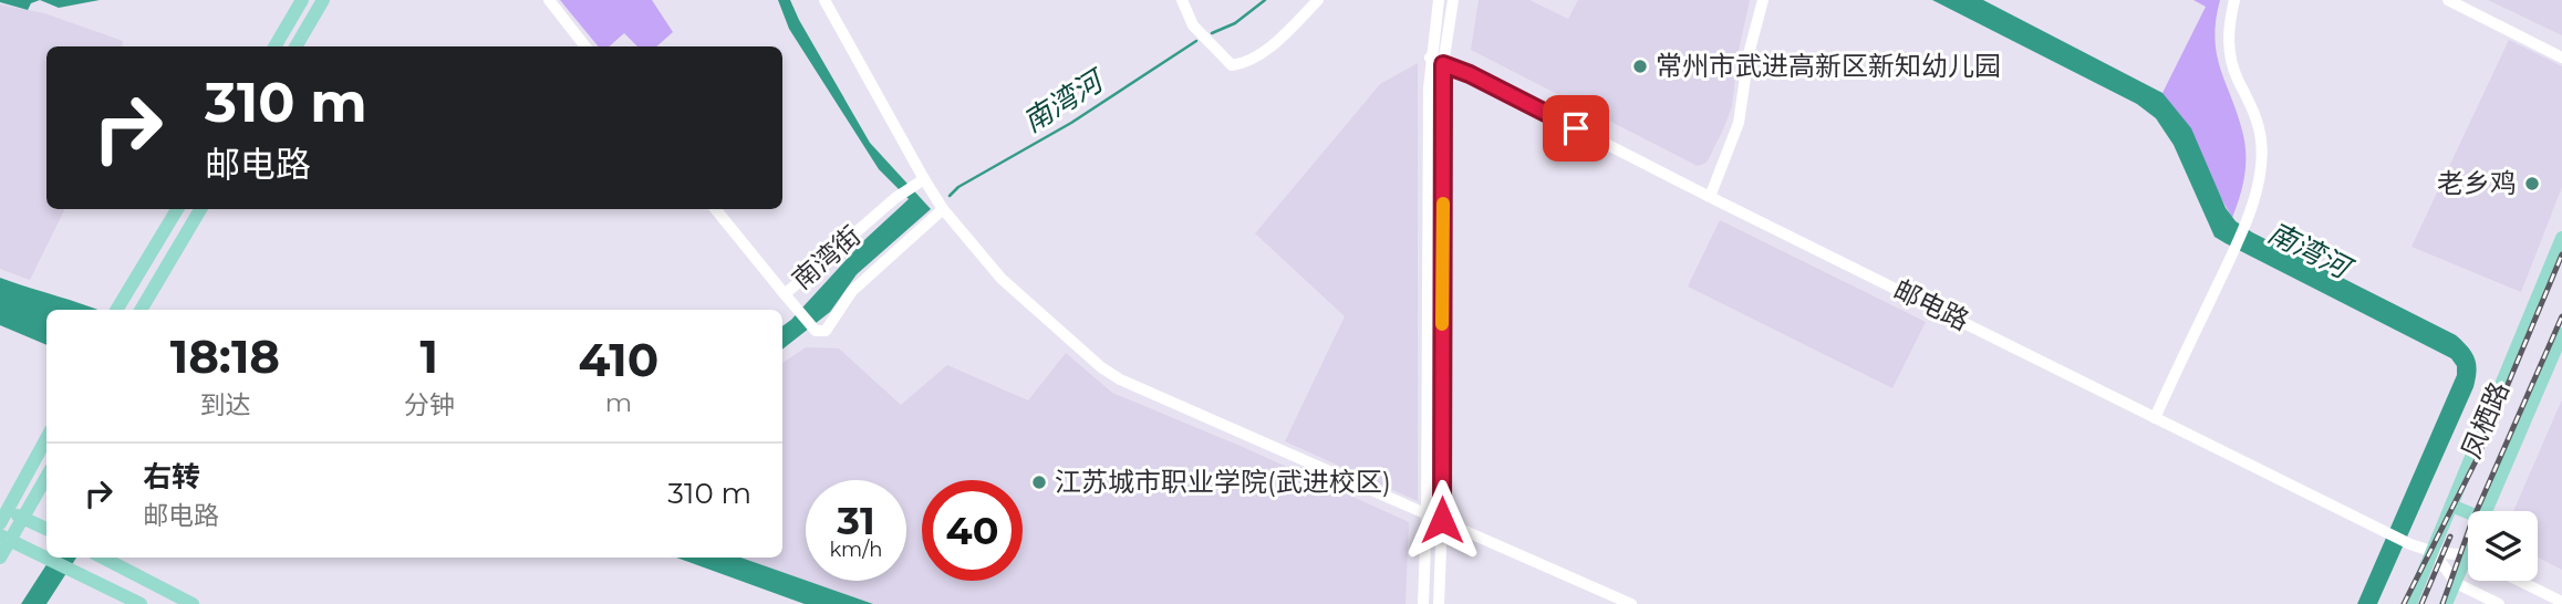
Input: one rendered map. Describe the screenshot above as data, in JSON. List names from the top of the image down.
{
  "streets": {
    "main road": ["凤栖路"],
    "street": ["南湾街", "邮电路"]
  },
  "crossings": [
    ["邮电路", "凤栖路"]
  ],
  "water": ["南湾河"],
  "places": ["常州市武进高新区新知幼儿园", "老乡鸡", "江苏城市职业学院(武进校区)"],
  "page": {
    "turn": ["310 m", "邮电路"],
    "eta": [
      "18:18",
      "到达",
      "1",
      "分钟",
      "410",
      "m"
    ],
    "list": [
      {
        "name": "右转",
        "note": "邮电路",
        "value": "310 m"
      }
    ],
    "speed": "31 km/h",
    "limit": "40"
  }
}
